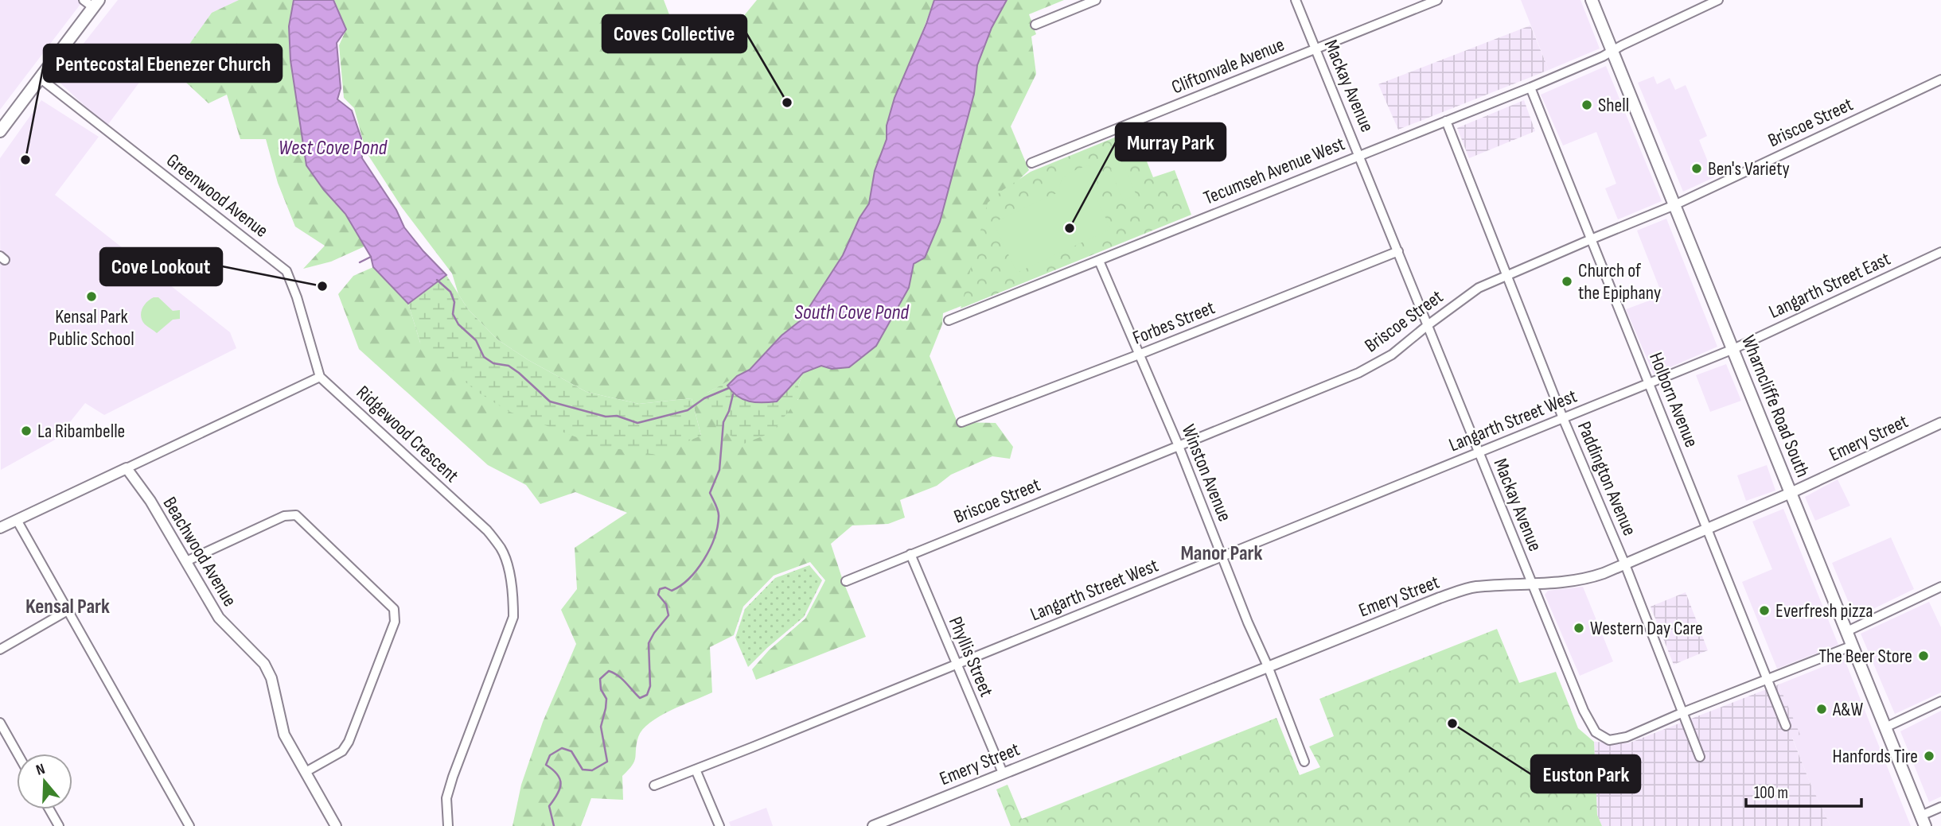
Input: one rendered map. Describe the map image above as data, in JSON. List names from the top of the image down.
{
  "streets": {
    "main road": ["Wharncliffe Road South"],
    "street": [
      "Cliftonvale Avenue",
      "Mackay Avenue",
      "Briscoe Street",
      "Tecumseh Avenue West",
      "Greenwood Avenue",
      "Langarth Street East",
      "Forbes Street",
      "Holborn Avenue",
      "Langarth Street West",
      "Ridgewood Crescent",
      "Emery Street",
      "Winston Avenue",
      "Paddington Avenue",
      "Beachwood Avenue",
      "Phyllis Street"
    ]
  },
  "crossings": [
    ["Cliftonvale Avenue", "Mackay Avenue"],
    ["Mackay Avenue", "Briscoe Street"],
    ["Mackay Avenue", "Tecumseh Avenue West"],
    ["Mackay Avenue", "Forbes Street"],
    ["Mackay Avenue", "Holborn Avenue"],
    ["Mackay Avenue", "Wharncliffe Road South"],
    ["Mackay Avenue", "Langarth Street West"],
    ["Mackay Avenue", "Emery Street"],
    ["Mackay Avenue", "Paddington Avenue"],
    ["Briscoe Street", "Holborn Avenue"],
    ["Briscoe Street", "Wharncliffe Road South"],
    ["Briscoe Street", "Winston Avenue"],
    ["Briscoe Street", "Paddington Avenue"],
    ["Briscoe Street", "Phyllis Street"],
    ["Tecumseh Avenue West", "Holborn Avenue"],
    ["Tecumseh Avenue West", "Wharncliffe Road South"],
    ["Tecumseh Avenue West", "Winston Avenue"],
    ["Tecumseh Avenue West", "Paddington Avenue"],
    ["Greenwood Avenue", "Ridgewood Crescent"],
    ["Langarth Street East", "Wharncliffe Road South"],
    ["Langarth Street East", "Langarth Street West"],
    ["Forbes Street", "Winston Avenue"],
    ["Holborn Avenue", "Langarth Street West"],
    ["Holborn Avenue", "Emery Street"],
    ["Wharncliffe Road South", "Langarth Street West"],
    ["Wharncliffe Road South", "Emery Street"],
    ["Langarth Street West", "Winston Avenue"],
    ["Langarth Street West", "Paddington Avenue"],
    ["Langarth Street West", "Phyllis Street"],
    ["Emery Street", "Winston Avenue"],
    ["Emery Street", "Paddington Avenue"],
    ["Emery Street", "Phyllis Street"]
  ],
  "districts": ["Manor Park", "Kensal Park"],
  "water": ["West Cove Pond", "South Cove Pond"],
  "places": [
    "Coves Collective",
    "Shell",
    "Pentecostal Ebenezer Church",
    "Ben's Variety",
    "Murray Park",
    "Church of the Epiphany",
    "Cove Lookout",
    "Kensal Park Public School",
    "La Ribambelle",
    "Everfresh pizza",
    "Western Day Care",
    "The Beer Store",
    "A&W",
    "Euston Park",
    "Hanfords Tire"
  ],
  "scale_bar": "100 m",
  "north": "top"
}
